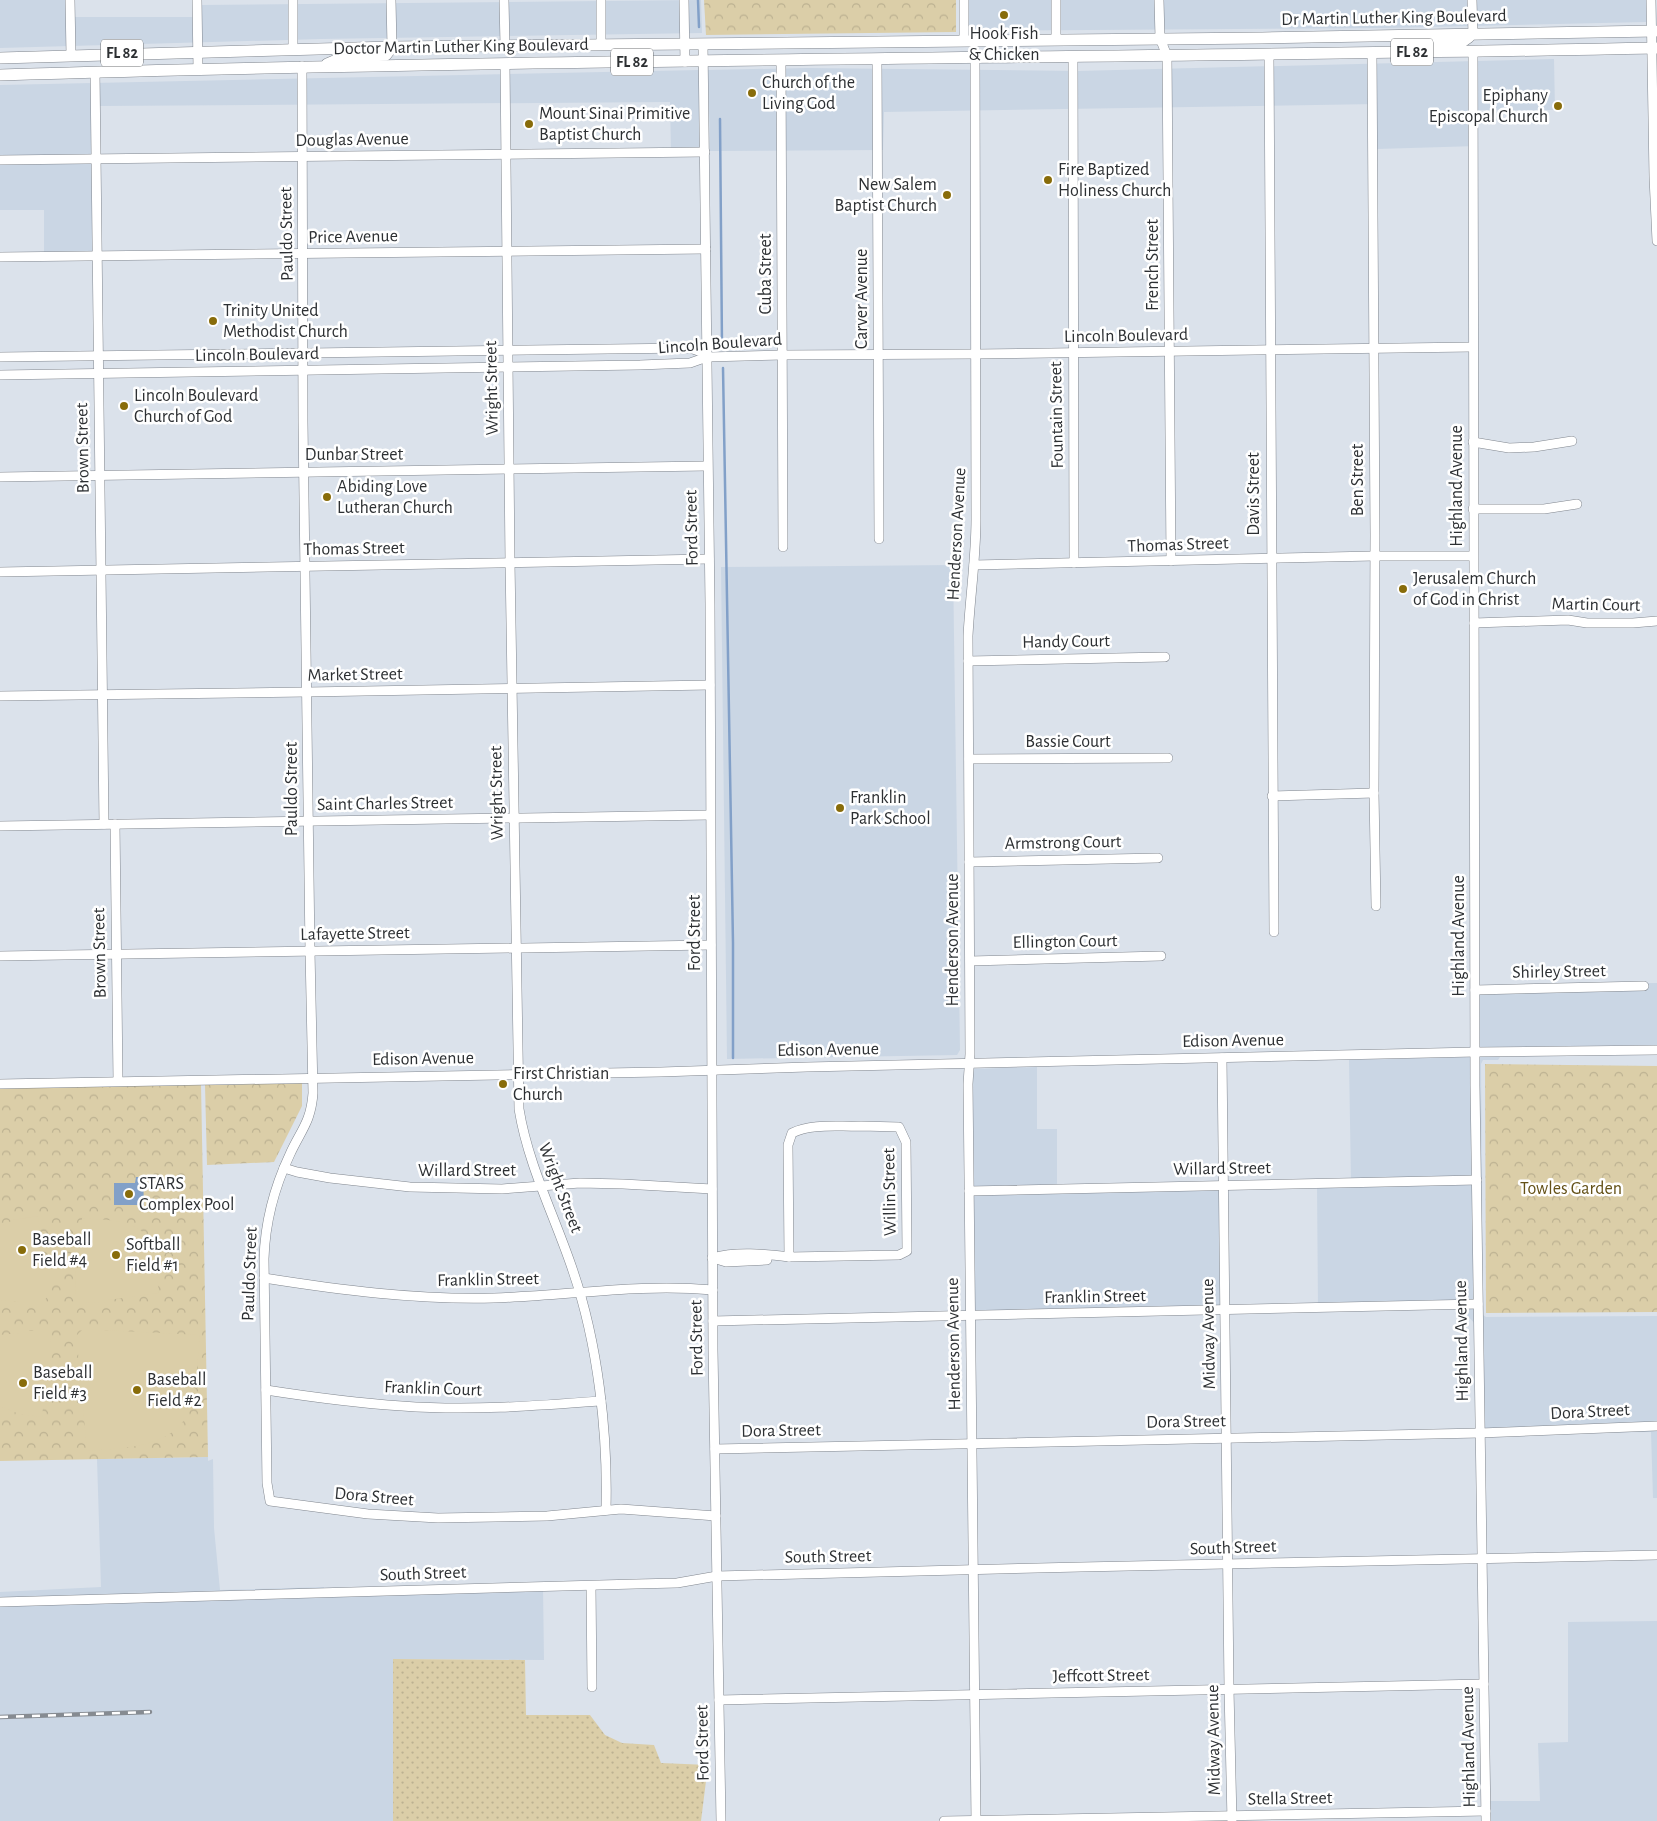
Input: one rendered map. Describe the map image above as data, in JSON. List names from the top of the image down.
{
  "streets": {
    "main road": ["Dr Martin Luther King Boulevard", "Doctor Martin Luther King Boulevard", "FL 82"],
    "street": [
      "Douglas Avenue",
      "Pauldo Street",
      "Price Avenue",
      "French Street",
      "Cuba Street",
      "Carver Avenue",
      "Lincoln Boulevard",
      "Wright Street",
      "Fountain Street",
      "Brown Street",
      "Dunbar Street",
      "Ben Street",
      "Highland Avenue",
      "Davis Street",
      "Ford Street",
      "Henderson Avenue",
      "Thomas Street",
      "Martin Court",
      "Handy Court",
      "Market Street",
      "Bassie Court",
      "Saint Charles Street",
      "Armstrong Court",
      "Lafayette Street",
      "Ellington Court",
      "Shirley Street",
      "Edison Avenue",
      "Willard Street",
      "Willin Street",
      "Franklin Street",
      "Midway Avenue",
      "Franklin Court",
      "Dora Street",
      "South Street",
      "Jeffcott Street",
      "Stella Street"
    ]
  },
  "crossings": [
    ["Dr Martin Luther King Boulevard", "Doctor Martin Luther King Boulevard"],
    ["Dr Martin Luther King Boulevard", "French Street"],
    ["Dr Martin Luther King Boulevard", "Ben Street"],
    ["Dr Martin Luther King Boulevard", "Highland Avenue"],
    ["Dr Martin Luther King Boulevard", "Davis Street"],
    ["Doctor Martin Luther King Boulevard", "Pauldo Street"],
    ["Doctor Martin Luther King Boulevard", "Cuba Street"],
    ["Doctor Martin Luther King Boulevard", "Carver Avenue"],
    ["Doctor Martin Luther King Boulevard", "Wright Street"],
    ["Doctor Martin Luther King Boulevard", "Fountain Street"],
    ["Doctor Martin Luther King Boulevard", "Brown Street"],
    ["Doctor Martin Luther King Boulevard", "Ford Street"],
    ["Doctor Martin Luther King Boulevard", "Henderson Avenue"],
    ["Douglas Avenue", "Pauldo Street"],
    ["Douglas Avenue", "Wright Street"],
    ["Douglas Avenue", "Brown Street"],
    ["Douglas Avenue", "Ford Street"],
    ["Pauldo Street", "Price Avenue"],
    ["Pauldo Street", "Lincoln Boulevard"],
    ["Pauldo Street", "Dunbar Street"],
    ["Pauldo Street", "Thomas Street"],
    ["Pauldo Street", "Market Street"],
    ["Pauldo Street", "Saint Charles Street"],
    ["Pauldo Street", "Lafayette Street"],
    ["Pauldo Street", "Edison Avenue"],
    ["Pauldo Street", "Willard Street"],
    ["Pauldo Street", "Franklin Street"],
    ["Pauldo Street", "Franklin Court"],
    ["Pauldo Street", "Dora Street"],
    ["Price Avenue", "Wright Street"],
    ["Price Avenue", "Brown Street"],
    ["Price Avenue", "Ford Street"],
    ["French Street", "Lincoln Boulevard"],
    ["French Street", "Thomas Street"],
    ["Cuba Street", "Lincoln Boulevard"],
    ["Carver Avenue", "Lincoln Boulevard"],
    ["Lincoln Boulevard", "Wright Street"],
    ["Lincoln Boulevard", "Fountain Street"],
    ["Lincoln Boulevard", "Brown Street"],
    ["Lincoln Boulevard", "Ben Street"],
    ["Lincoln Boulevard", "Highland Avenue"],
    ["Lincoln Boulevard", "Davis Street"],
    ["Lincoln Boulevard", "Ford Street"],
    ["Lincoln Boulevard", "Henderson Avenue"],
    ["Wright Street", "Dunbar Street"],
    ["Wright Street", "Thomas Street"],
    ["Wright Street", "Market Street"],
    ["Wright Street", "Saint Charles Street"],
    ["Wright Street", "Lafayette Street"],
    ["Wright Street", "Edison Avenue"],
    ["Wright Street", "Willard Street"],
    ["Wright Street", "Franklin Street"],
    ["Wright Street", "Franklin Court"],
    ["Wright Street", "Dora Street"],
    ["Fountain Street", "Thomas Street"],
    ["Brown Street", "Dunbar Street"],
    ["Brown Street", "Thomas Street"],
    ["Brown Street", "Market Street"],
    ["Brown Street", "Saint Charles Street"],
    ["Brown Street", "Lafayette Street"],
    ["Brown Street", "Edison Avenue"],
    ["Dunbar Street", "Ford Street"],
    ["Ben Street", "Thomas Street"],
    ["Highland Avenue", "Thomas Street"],
    ["Highland Avenue", "Martin Court"],
    ["Highland Avenue", "Shirley Street"],
    ["Highland Avenue", "Edison Avenue"],
    ["Highland Avenue", "Willard Street"],
    ["Highland Avenue", "Franklin Street"],
    ["Highland Avenue", "Dora Street"],
    ["Highland Avenue", "South Street"],
    ["Highland Avenue", "Jeffcott Street"],
    ["Highland Avenue", "Stella Street"],
    ["Davis Street", "Thomas Street"],
    ["Ford Street", "Thomas Street"],
    ["Ford Street", "Market Street"],
    ["Ford Street", "Saint Charles Street"],
    ["Ford Street", "Lafayette Street"],
    ["Ford Street", "Edison Avenue"],
    ["Ford Street", "Willard Street"],
    ["Ford Street", "Willin Street"],
    ["Ford Street", "Franklin Street"],
    ["Ford Street", "Dora Street"],
    ["Ford Street", "South Street"],
    ["Ford Street", "Jeffcott Street"],
    ["Henderson Avenue", "Thomas Street"],
    ["Henderson Avenue", "Handy Court"],
    ["Henderson Avenue", "Bassie Court"],
    ["Henderson Avenue", "Armstrong Court"],
    ["Henderson Avenue", "Ellington Court"],
    ["Henderson Avenue", "Edison Avenue"],
    ["Henderson Avenue", "Willard Street"],
    ["Henderson Avenue", "Franklin Street"],
    ["Henderson Avenue", "Dora Street"],
    ["Henderson Avenue", "South Street"],
    ["Henderson Avenue", "Jeffcott Street"],
    ["Henderson Avenue", "Stella Street"],
    ["Edison Avenue", "Midway Avenue"],
    ["Willard Street", "Midway Avenue"],
    ["Franklin Street", "Midway Avenue"],
    ["Midway Avenue", "Dora Street"],
    ["Midway Avenue", "South Street"],
    ["Midway Avenue", "Jeffcott Street"],
    ["Midway Avenue", "Stella Street"]
  ],
  "parks": ["Towles Garden"],
  "places": [
    "Hook Fish & Chicken",
    "Church of the Living God",
    "Epiphany Episcopal Church",
    "Mount Sinai Primitive Baptist Church",
    "Fire Baptized Holiness Church",
    "New Salem Baptist Church",
    "Trinity United Methodist Church",
    "Lincoln Boulevard Church of God",
    "Abiding Love Lutheran Church",
    "Jerusalem Church of God in Christ",
    "Franklin Park School",
    "First Christian Church",
    "STARS Complex Pool",
    "Baseball Field #4",
    "Softball Field #1",
    "Baseball Field #3",
    "Baseball Field #2"
  ]
}
